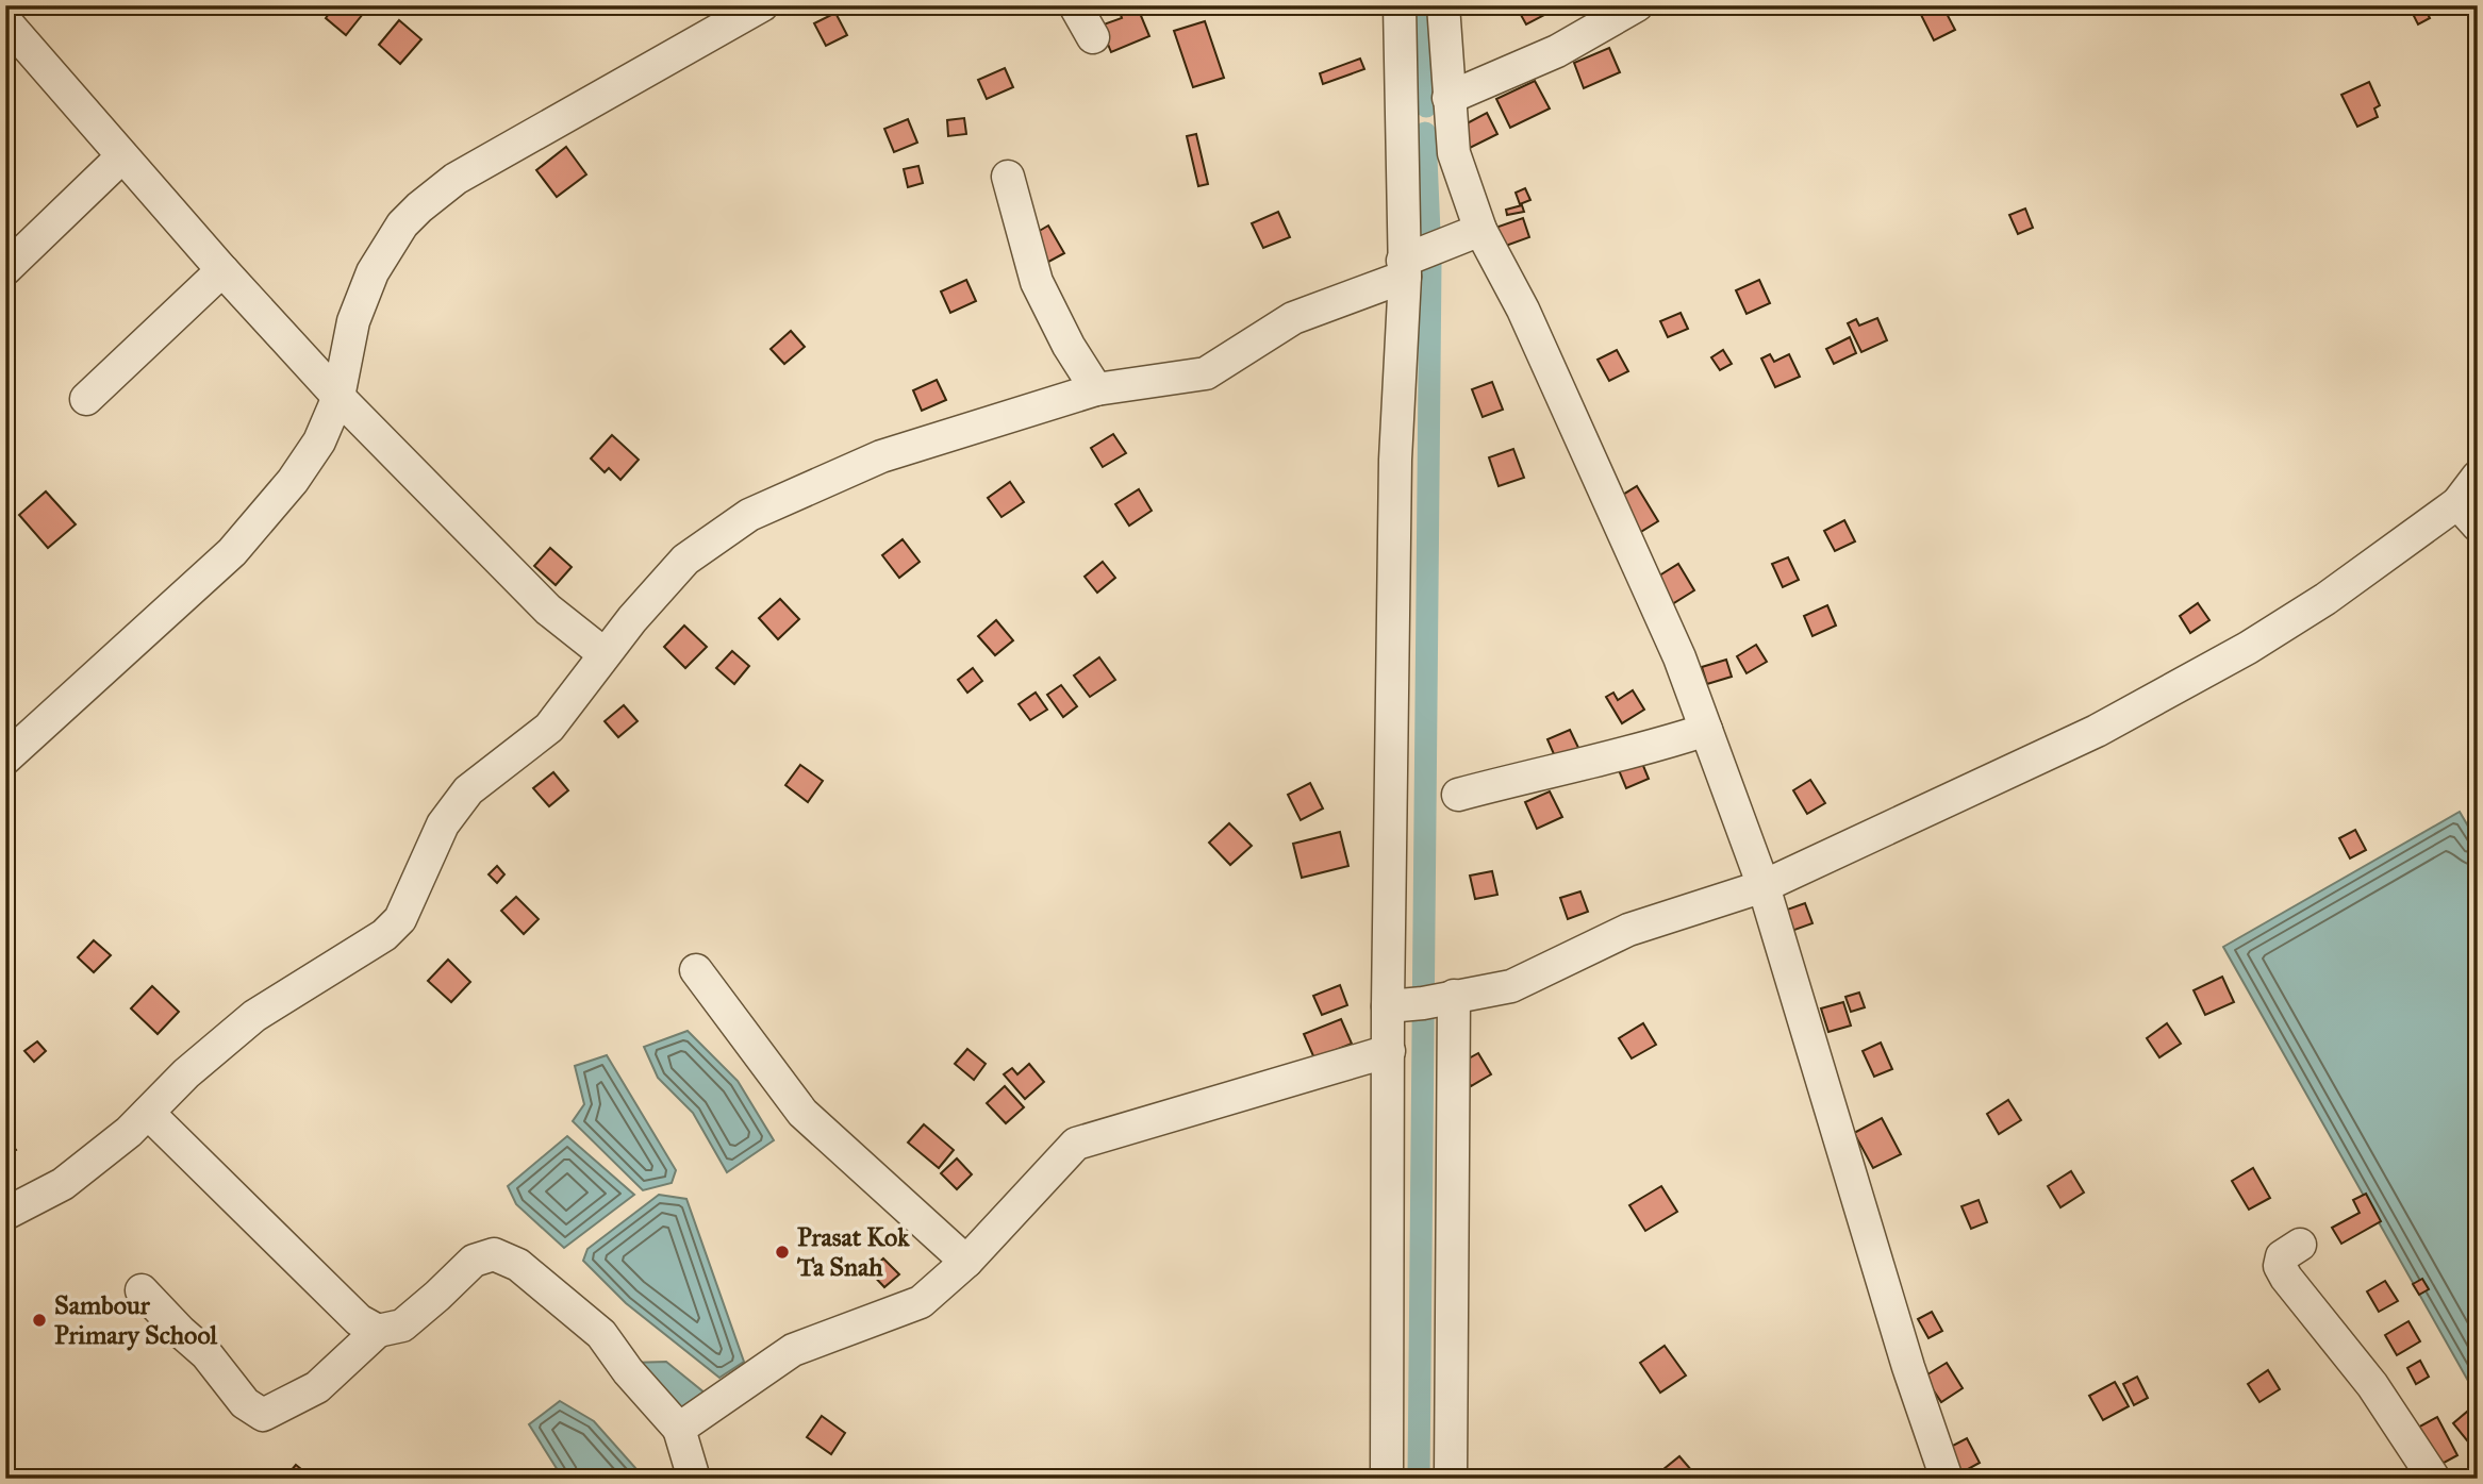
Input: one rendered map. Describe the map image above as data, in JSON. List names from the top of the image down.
{
  "places": ["Prasat Kok Ta Snah", "Sambour Primary School"]
}
